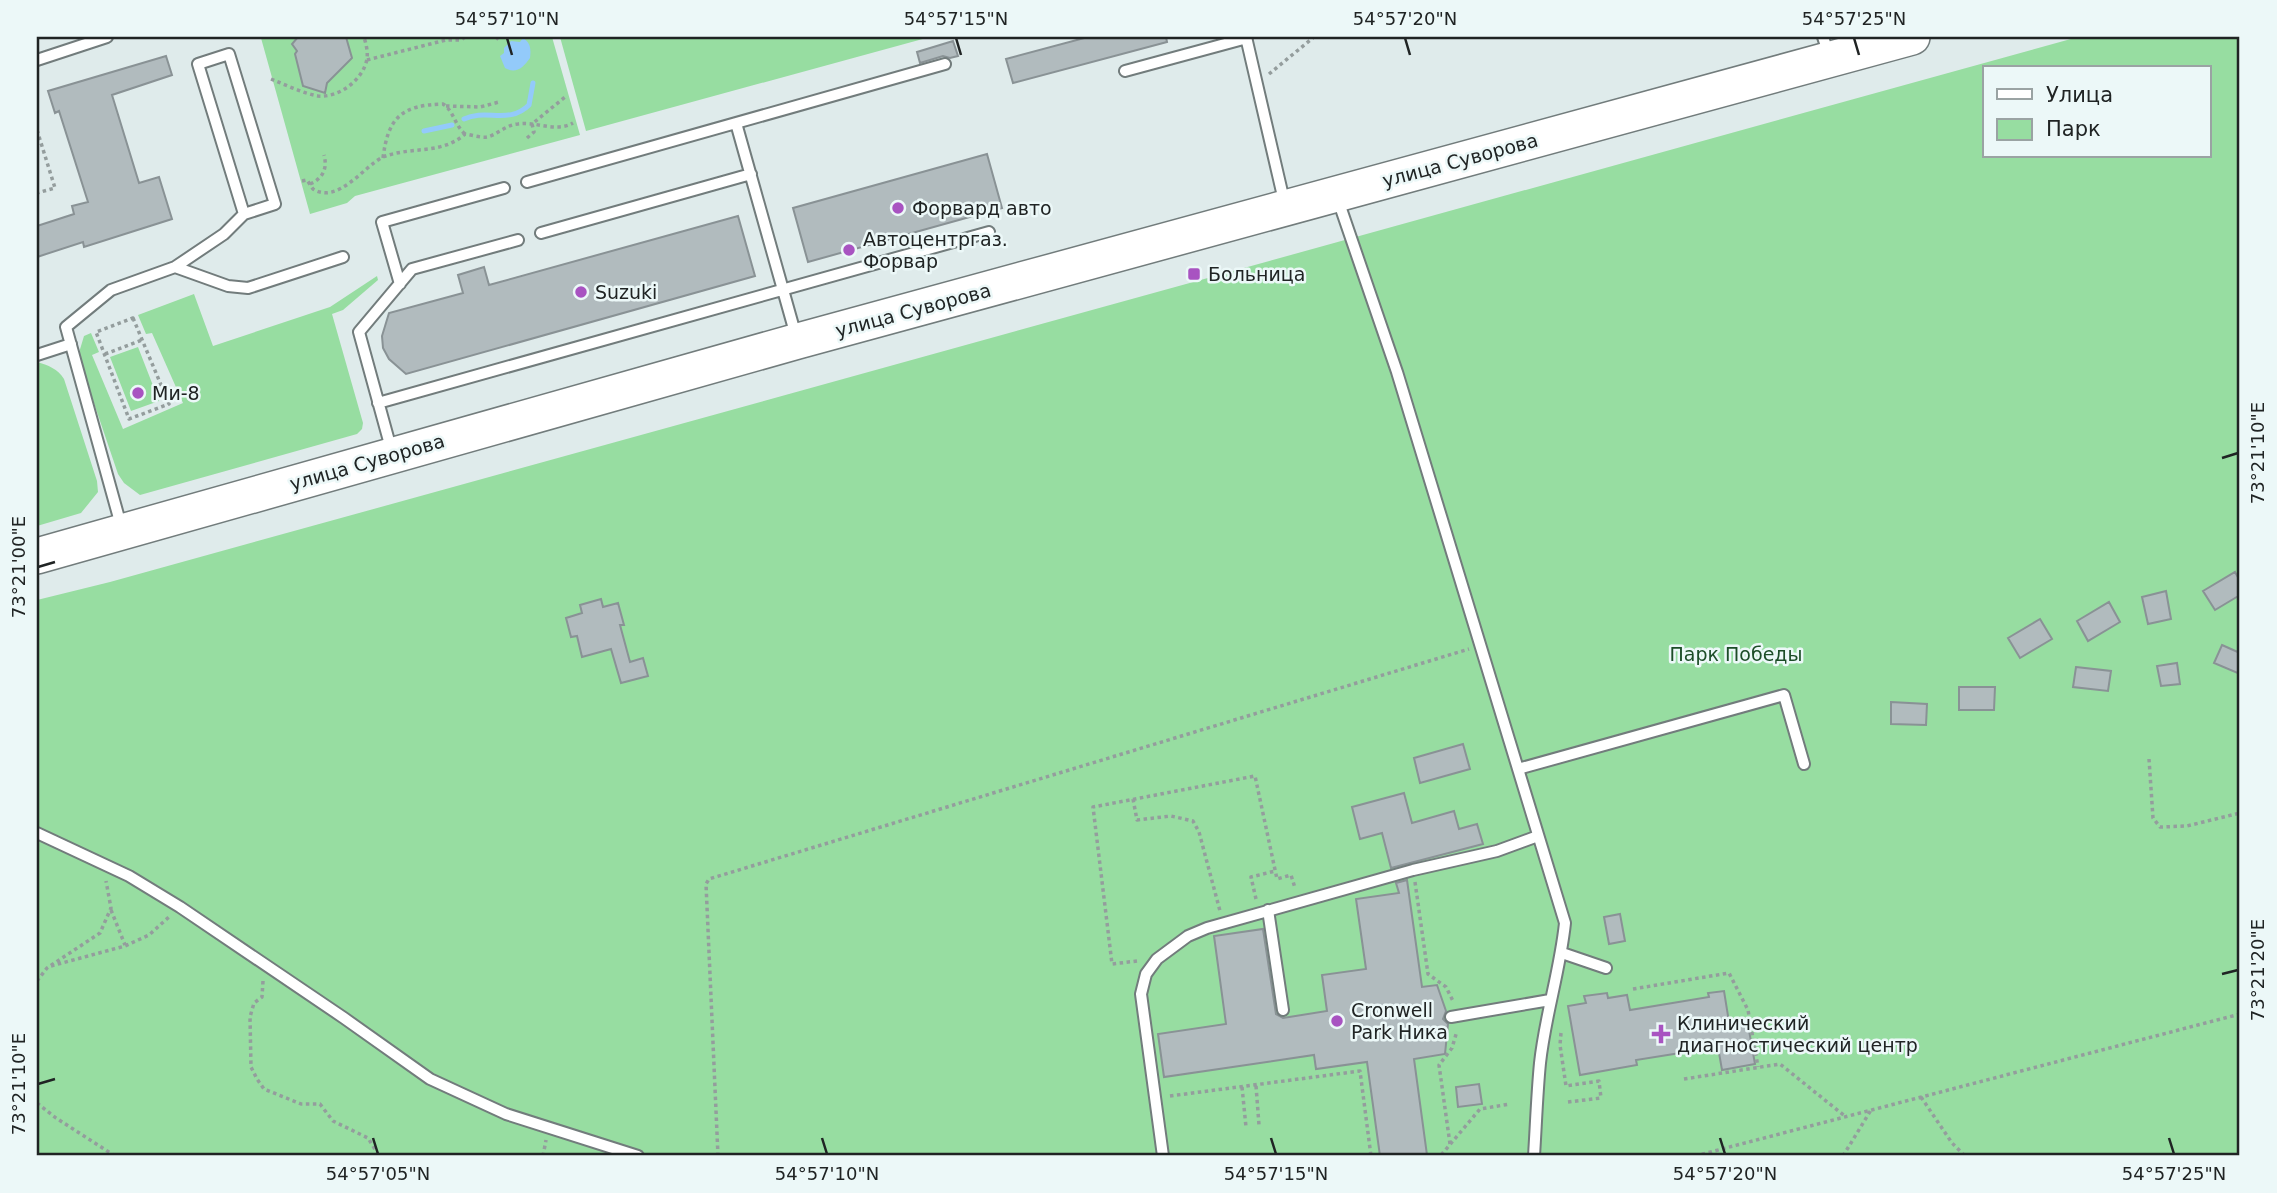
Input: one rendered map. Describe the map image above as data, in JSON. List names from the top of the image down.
{
  "streets": {
    "main road": ["улица Суворова"]
  },
  "parks": ["Парк Победы"],
  "places": {
    "other": [
      "Форвард авто",
      "Автоцентргаз. Форвар",
      "Suzuki",
      "Ми-8",
      "Cronwell Park Ника"
    ],
    "transit": ["Больница"],
    "health": ["Клинический диагностический центр"]
  },
  "legend": ["Улица", "Парк"],
  "coordinates": [
    "54°57'10\"N",
    "54°57'15\"N",
    "54°57'20\"N",
    "54°57'25\"N",
    "73°21'10\"E",
    "73°21'00\"E",
    "73°21'20\"E",
    "54°57'05\"N"
  ]
}
